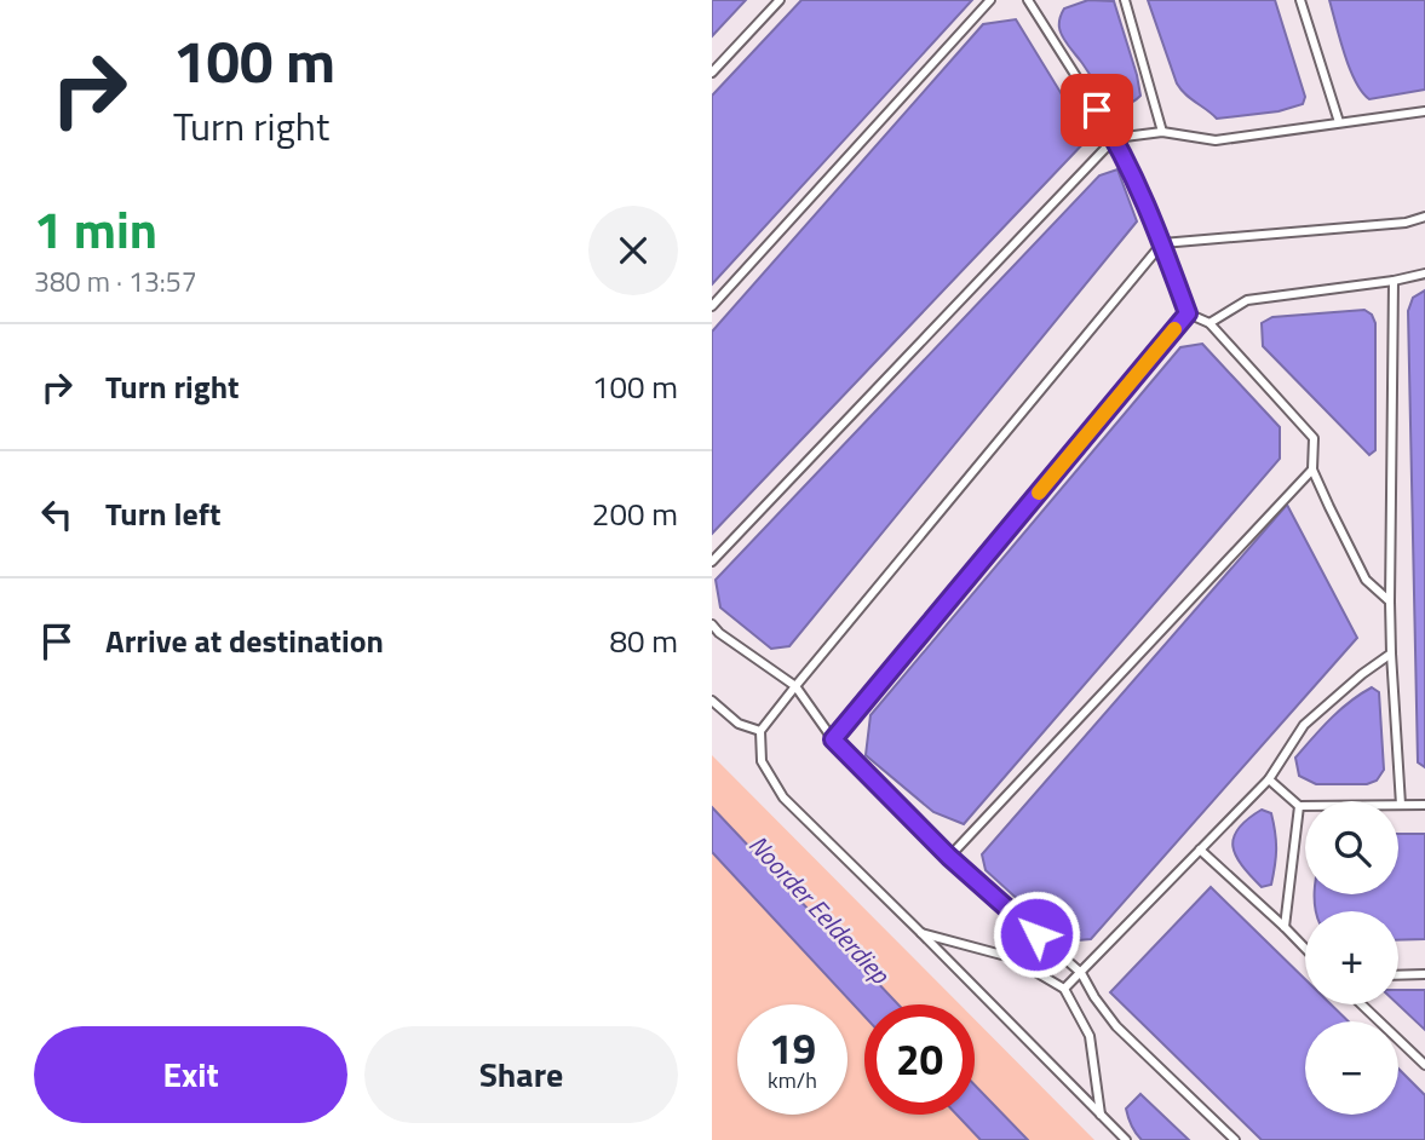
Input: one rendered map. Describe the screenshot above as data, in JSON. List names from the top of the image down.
{
  "water": ["Noorder Eelderdiep"],
  "page": {
    "turn": ["100 m", "Turn right"],
    "heading": ["1 min", "380 m · 13:57"],
    "list": [
      {
        "name": "Turn right",
        "value": "100 m"
      },
      {
        "name": "Turn left",
        "value": "200 m"
      },
      {
        "name": "Arrive at destination",
        "value": "80 m"
      }
    ],
    "map_buttons": ["+", "−"],
    "speed": "19 km/h",
    "limit": "20",
    "buttons": ["Exit", "Share"]
  }
}
